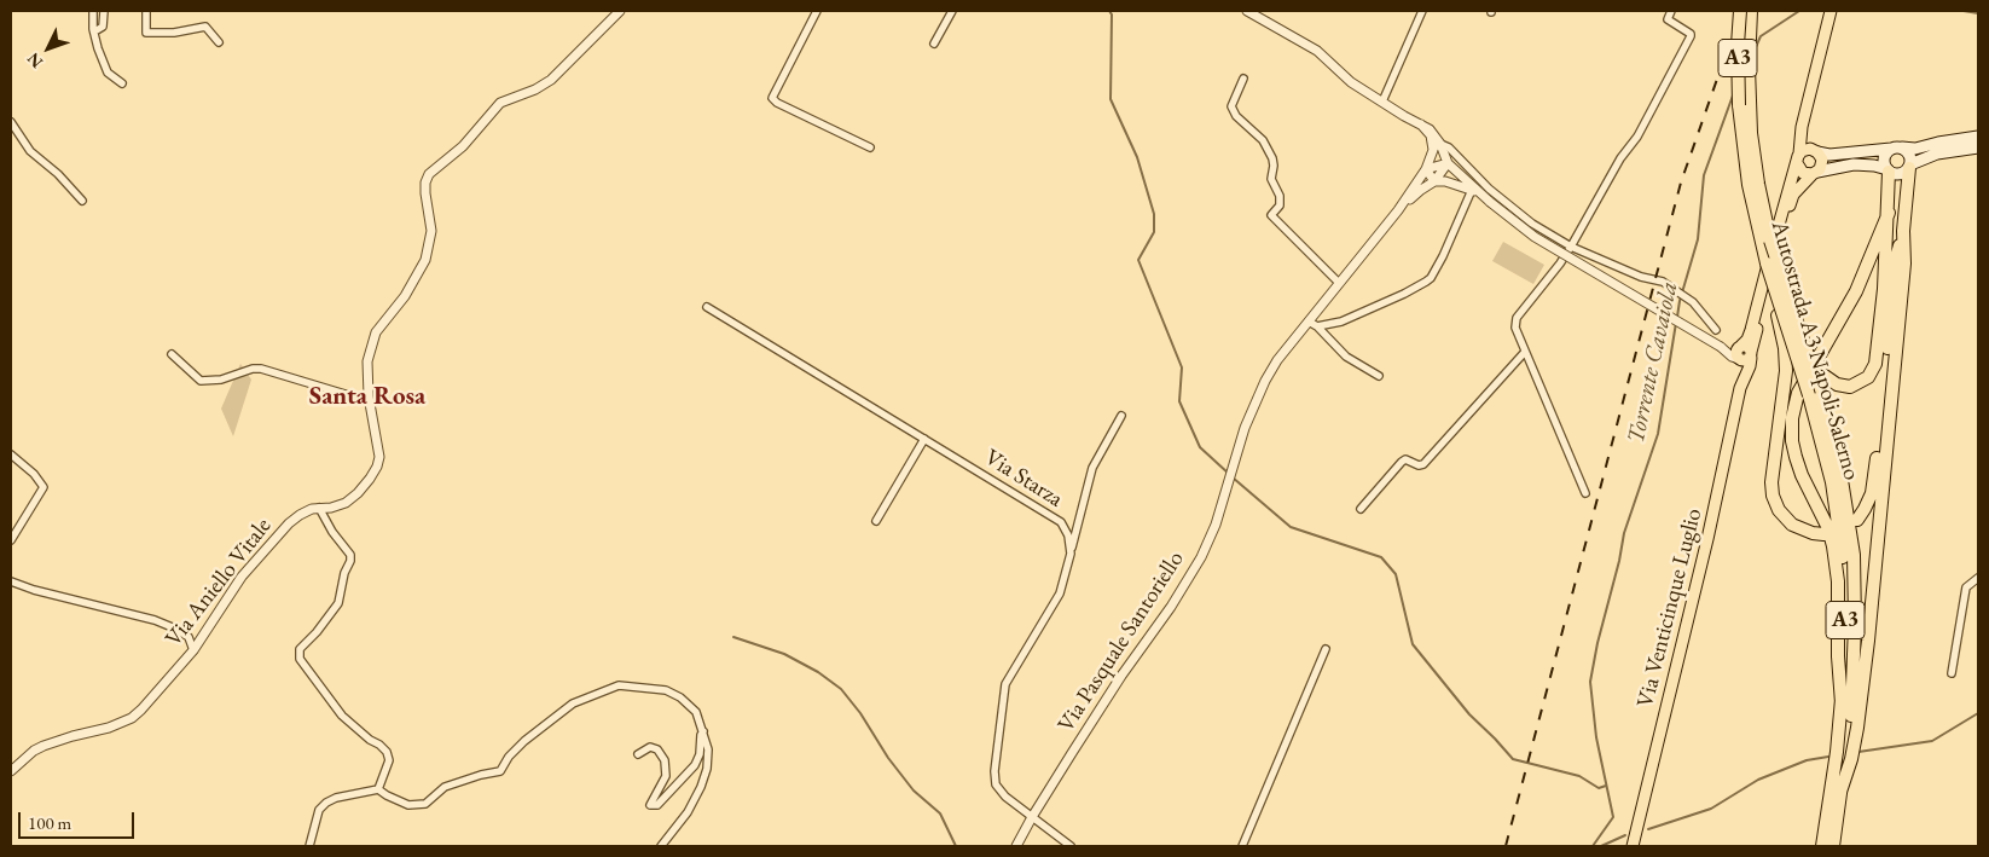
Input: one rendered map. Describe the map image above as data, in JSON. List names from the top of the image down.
{
  "streets": {
    "highway": ["A3", "Autostrada A3 Napoli-Salerno"],
    "main road": ["Via Venticinque Luglio"],
    "street": ["Via Starza", "Via Aniello Vitale", "Via Pasquale Santoriello"]
  },
  "crossings": [
    ["A3", "Autostrada A3 Napoli-Salerno"]
  ],
  "districts": ["Santa Rosa"],
  "water": ["Torrente Cavaiola"],
  "scale_bar": "100 m",
  "north": "bottom left"
}
